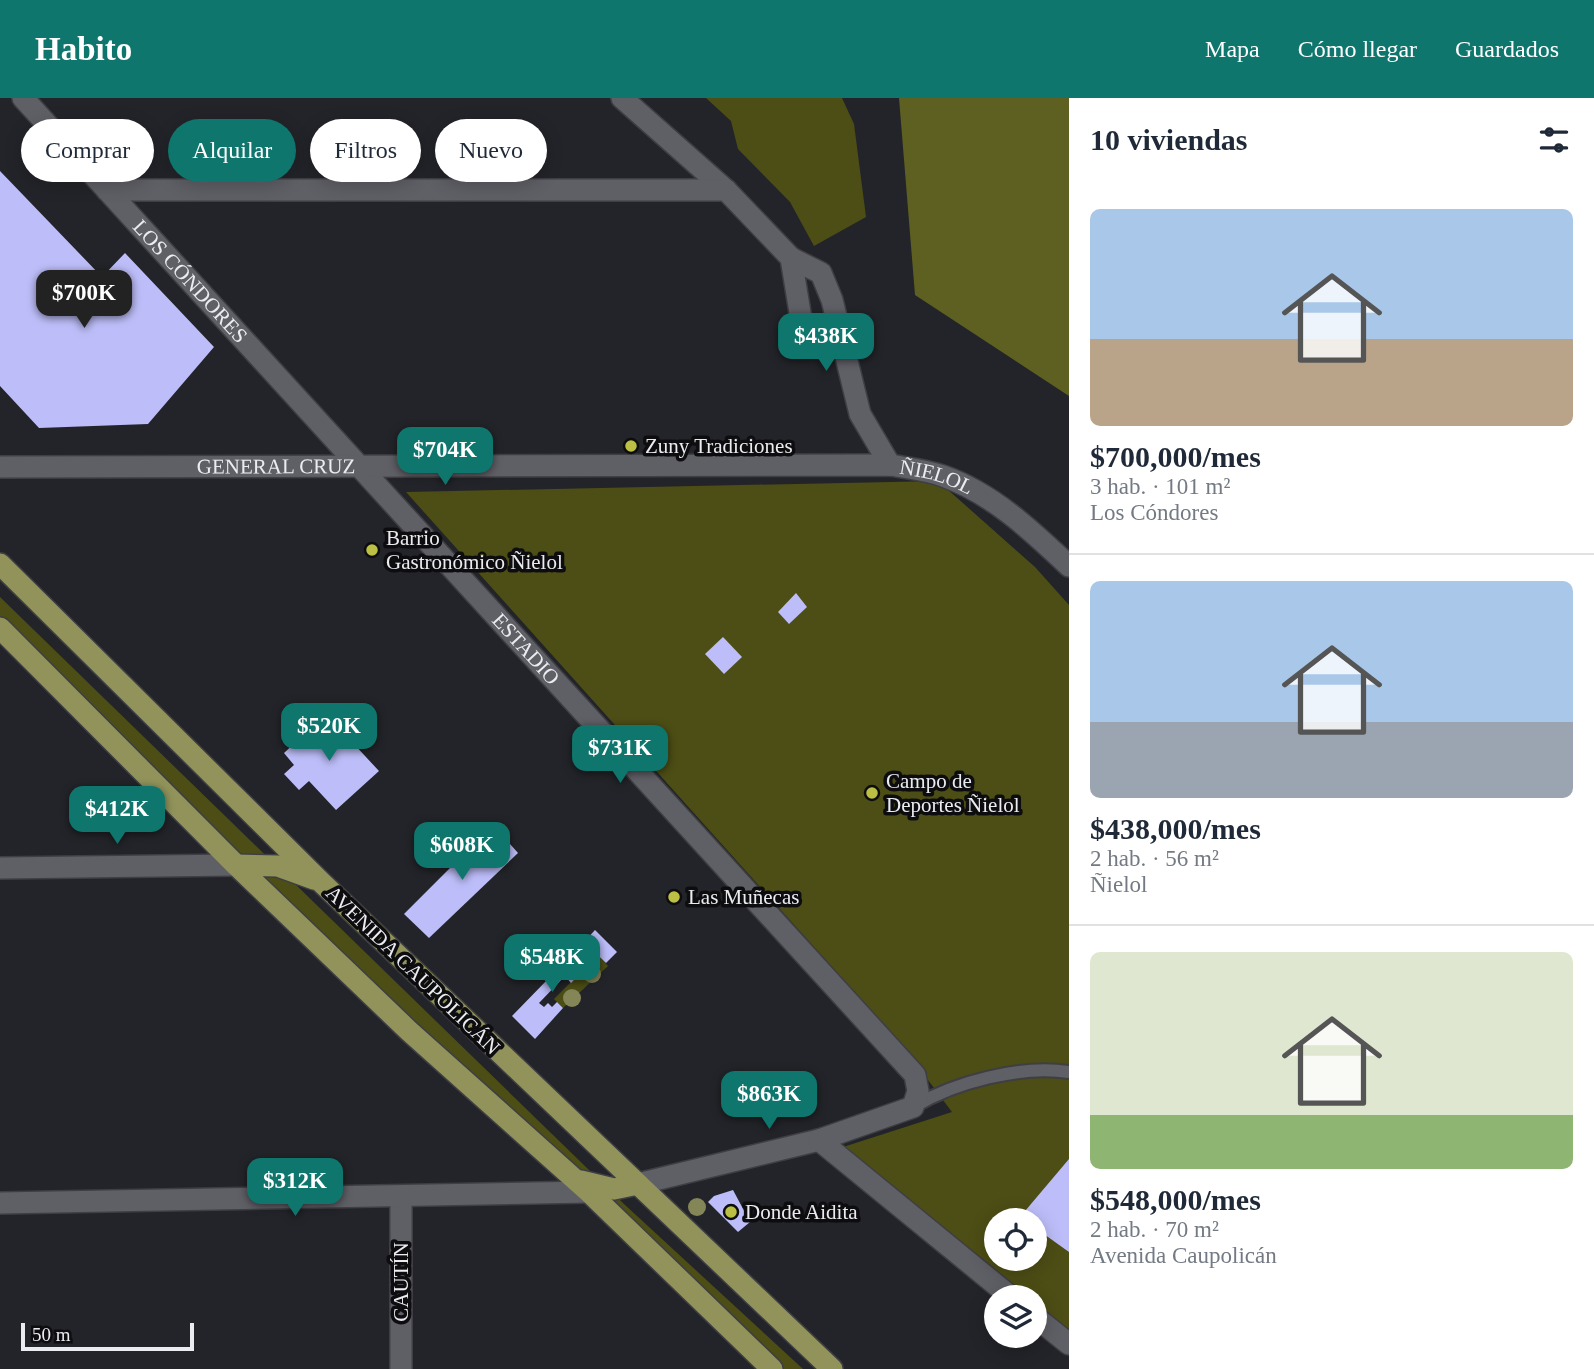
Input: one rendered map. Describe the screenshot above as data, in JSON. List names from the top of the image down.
{
  "streets": {
    "main road": ["AVENIDA CAUPOLICÁN"],
    "street": [
      "LOS CÓNDORES",
      "GENERAL CRUZ",
      "ÑIELOL",
      "ESTADIO",
      "CAUTÍN"
    ]
  },
  "crossings": [
    ["LOS CÓNDORES", "GENERAL CRUZ"],
    ["LOS CÓNDORES", "ESTADIO"],
    ["GENERAL CRUZ", "ÑIELOL"],
    ["GENERAL CRUZ", "ESTADIO"]
  ],
  "places": [
    "Zuny Tradiciones",
    "Barrio Gastronómico Ñielol",
    "Campo de Deportes Ñielol",
    "Las Muñecas",
    "Donde Aidita"
  ],
  "scale_bar": "50 m",
  "page": {
    "header": "Habito",
    "nav": ["Mapa", "Cómo llegar", "Guardados"],
    "heading": "10 viviendas",
    "chip": [
      "Comprar",
      "Alquilar",
      "Filtros",
      "Nuevo"
    ],
    "list": [
      {
        "name": "$700,000/mes",
        "note": "3 hab. · 101 m² · Los Cóndores"
      },
      {
        "name": "$438,000/mes",
        "note": "2 hab. · 56 m² · Ñielol"
      },
      {
        "name": "$548,000/mes",
        "note": "2 hab. · 70 m² · Avenida Caupolicán"
      }
    ],
    "price": [
      "$700K",
      "$438K",
      "$704K",
      "$520K",
      "$731K",
      "$412K",
      "$608K",
      "$548K",
      "$863K",
      "$312K"
    ],
    "scale": "50 m"
  }
}
